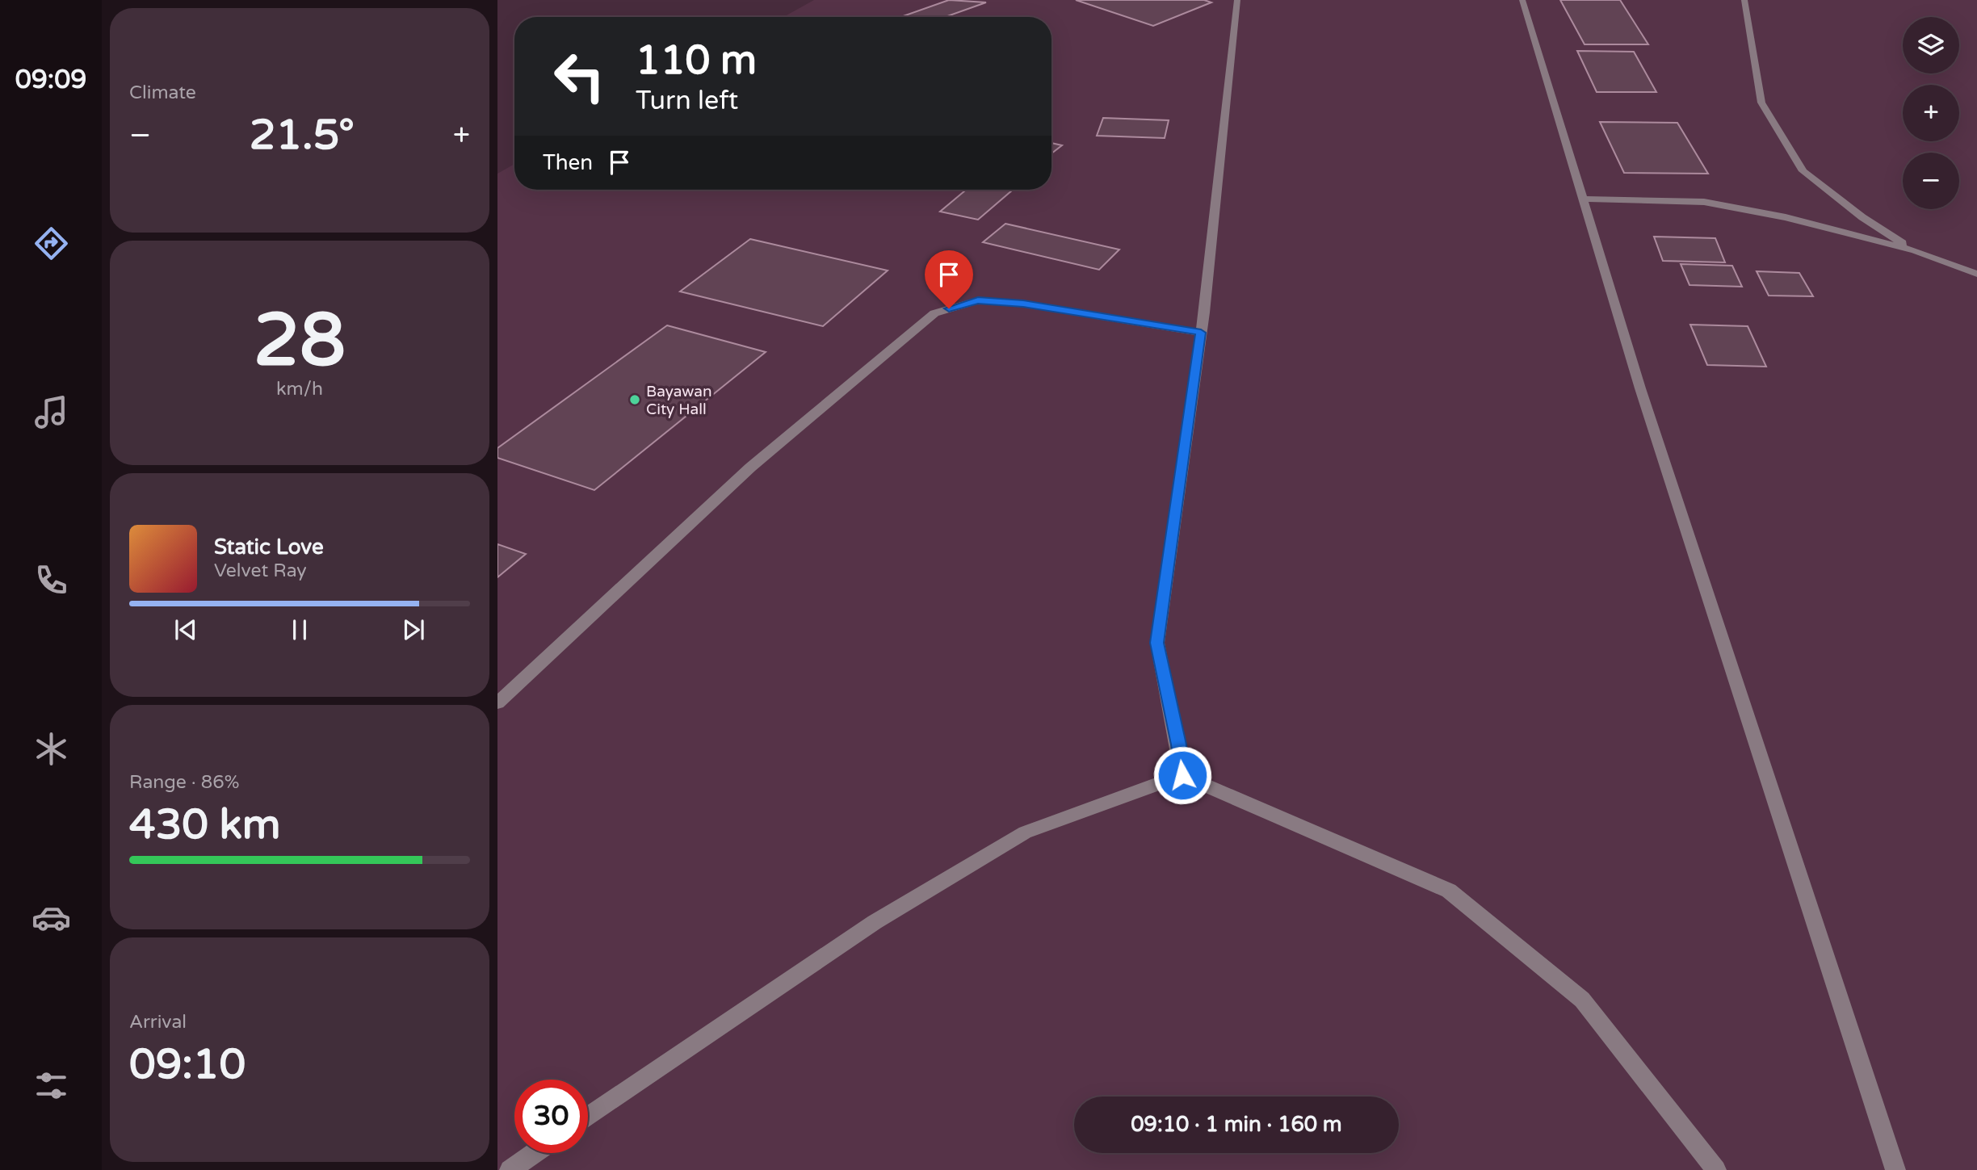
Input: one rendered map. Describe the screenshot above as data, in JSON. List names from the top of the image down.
{
  "places": ["Bayawan City Hall"],
  "page": {
    "tabs": "09:09",
    "tile": [
      "Climate",
      ["28", "km/h"],
      ["Range · 86%", "430 km"],
      ["Arrival", "09:10"]
    ],
    "map_buttons": ["+", "−"],
    "turn": ["110 m", "Turn left"],
    "heat": ["−", "21.5°", "+"],
    "then": "Then",
    "song": ["Static Love", "Velvet Ray"],
    "limit": "30",
    "trip": "09:10 · 1 min · 160 m"
  }
}
